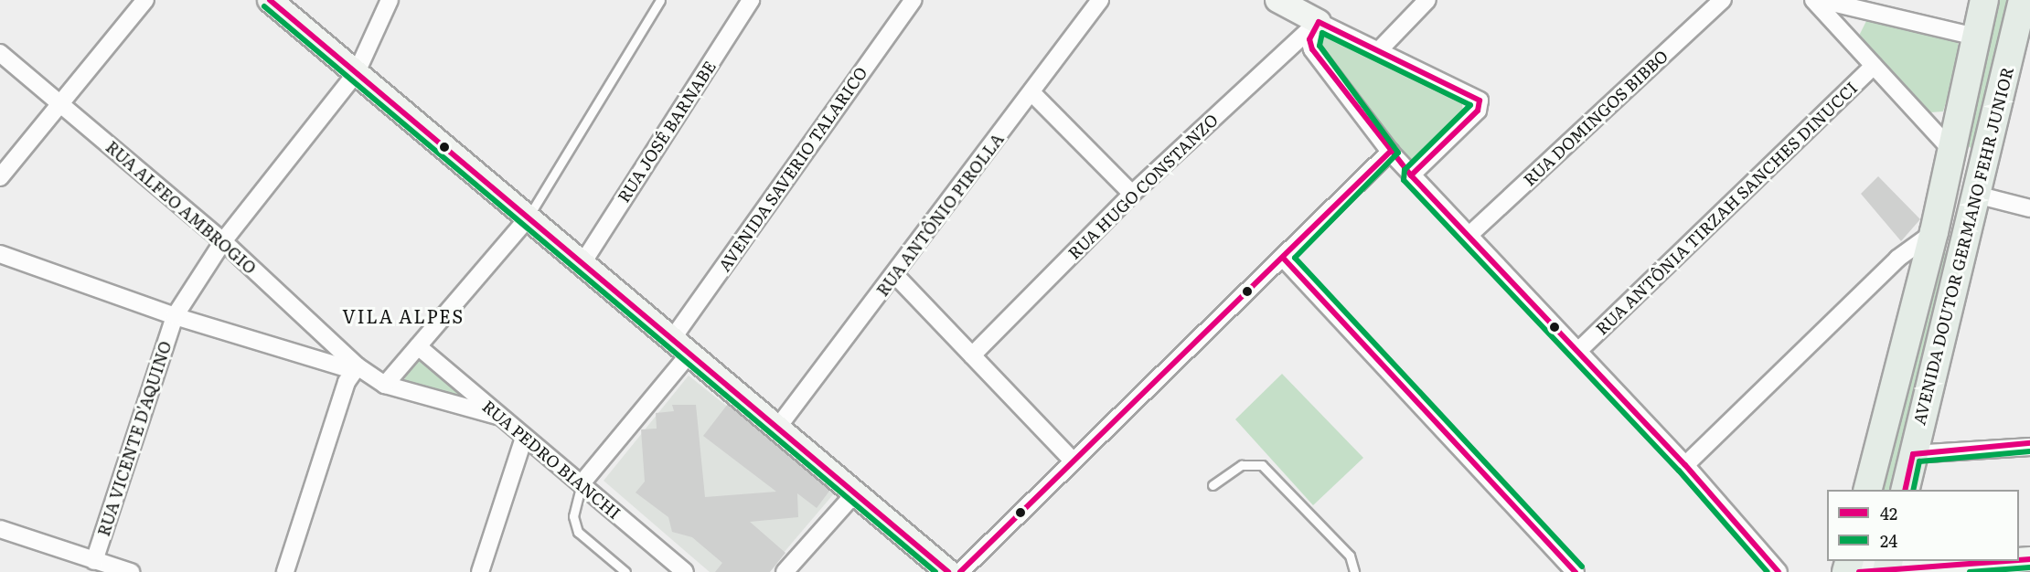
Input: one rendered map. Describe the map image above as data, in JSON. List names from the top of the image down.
{
  "streets": {
    "main road": ["AVENIDA DOUTOR GERMANO FEHR JUNIOR"],
    "street": [
      "RUA DOMINGOS BIBBO",
      "RUA JOSÉ BARNABE",
      "AVENIDA SAVERIO TALARICO",
      "RUA HUGO CONSTANZO",
      "RUA ALFEO AMBROGIO",
      "RUA ANTÔNIA TIRZAH SANCHES DINUCCI",
      "RUA ANTÔNIO PIROLLA",
      "RUA VICENTE D'AQUINO",
      "RUA PEDRO BIANCHI"
    ]
  },
  "crossings": [
    ["RUA ALFEO AMBROGIO", "RUA PEDRO BIANCHI"]
  ],
  "districts": ["VILA ALPES"],
  "lines": ["transit line 42", "transit line 24"],
  "legend": ["42", "24"]
}
